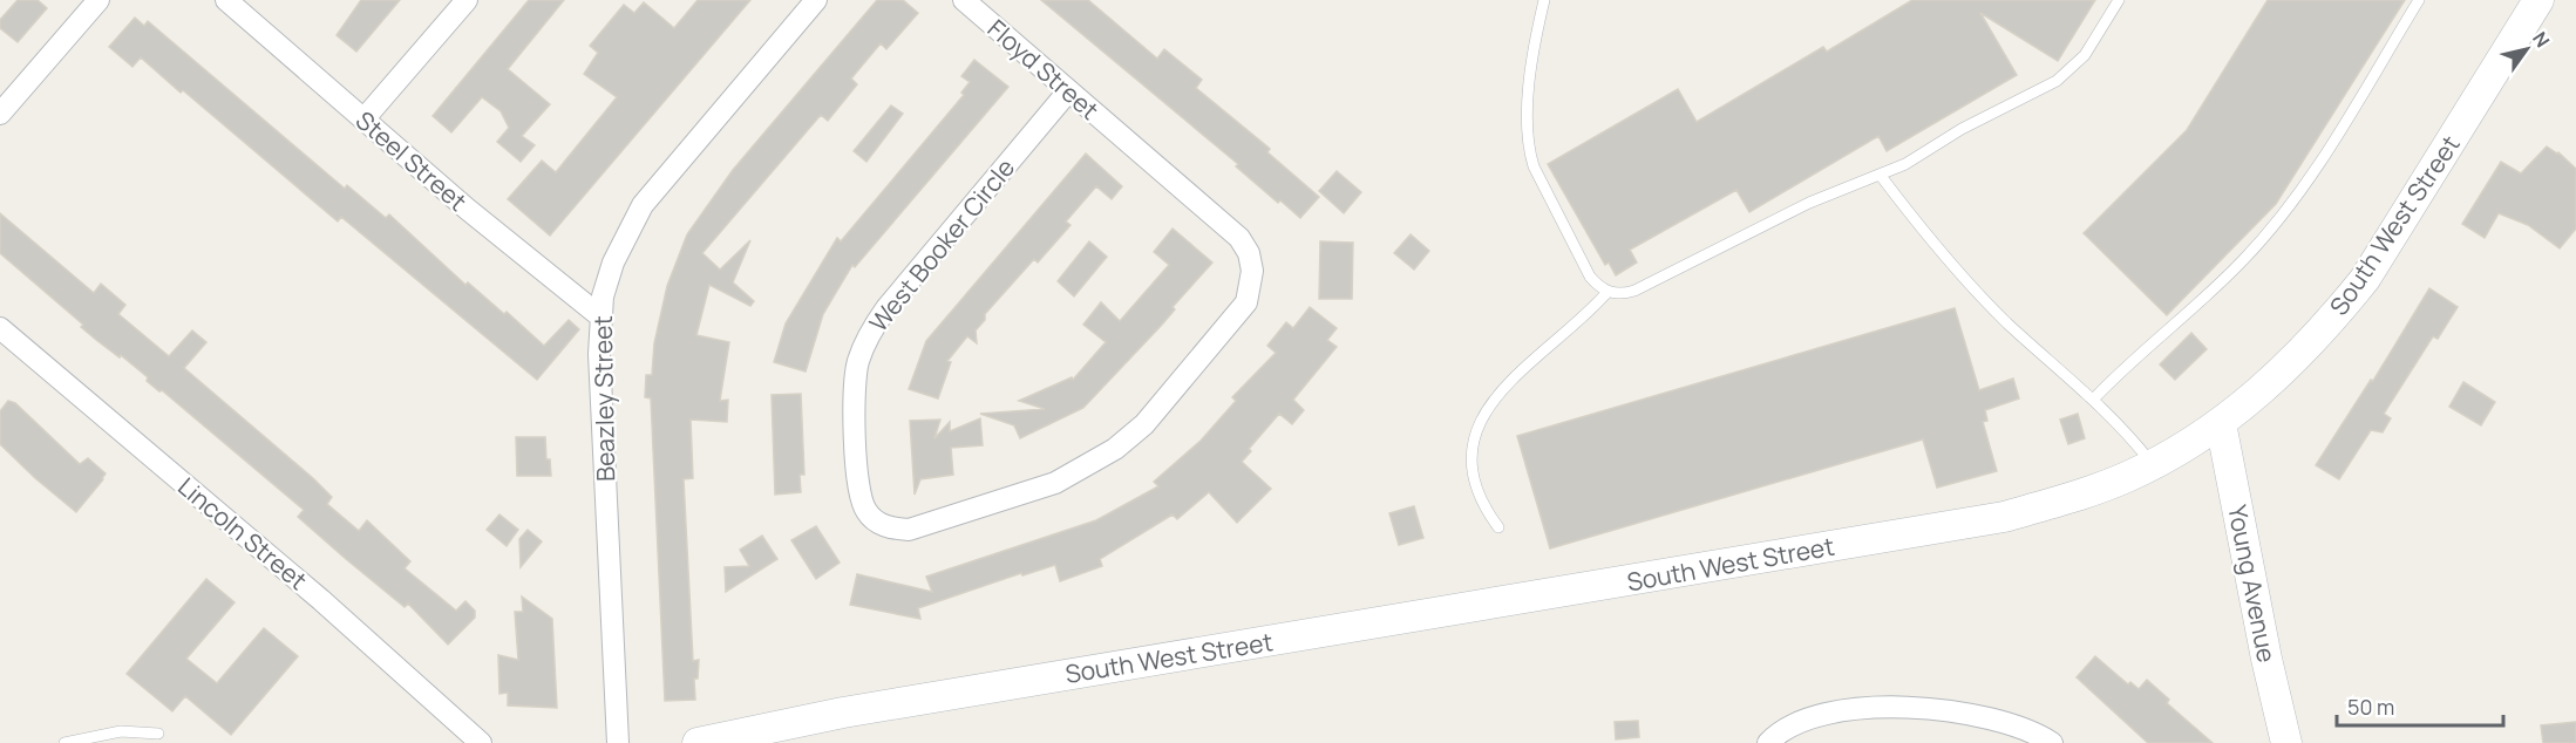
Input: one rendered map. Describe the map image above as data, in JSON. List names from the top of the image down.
{
  "streets": {
    "street": [
      "Floyd Street",
      "Steel Street",
      "South West Street",
      "West Booker Circle",
      "Beazley Street",
      "Lincoln Street",
      "Young Avenue"
    ]
  },
  "crossings": [
    ["Floyd Street", "West Booker Circle"],
    ["Steel Street", "Beazley Street"],
    ["South West Street", "Young Avenue"]
  ],
  "scale_bar": "50 m",
  "north": "top right"
}
